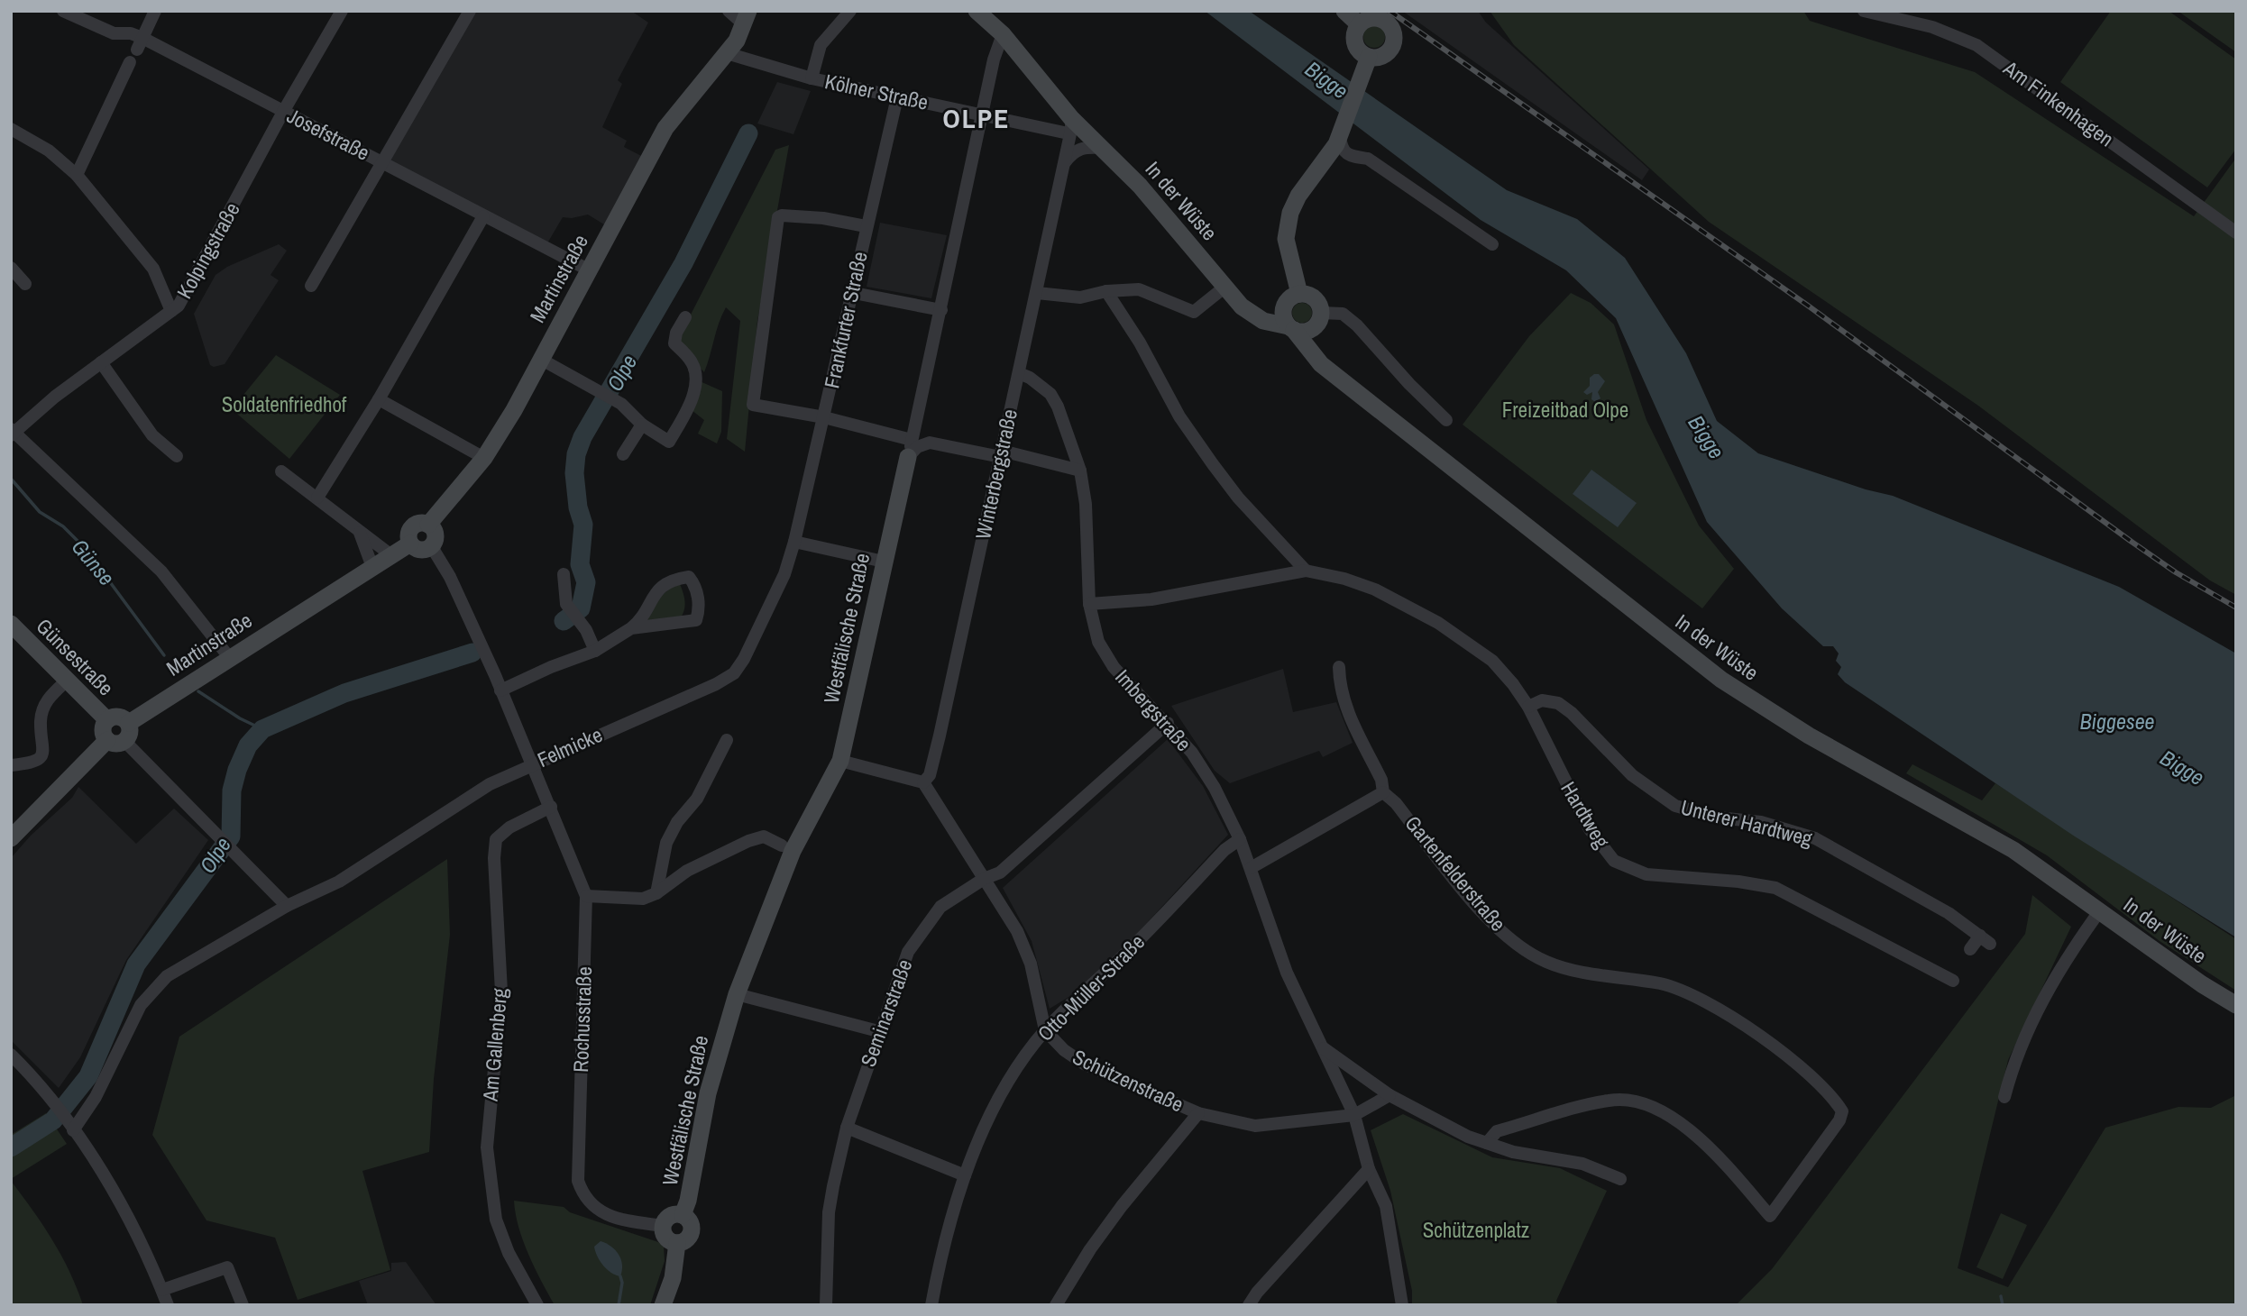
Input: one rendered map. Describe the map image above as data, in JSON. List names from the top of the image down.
{
  "streets": {
    "street": [
      "Kölner Straße",
      "Am Finkenhagen",
      "Josefstraße",
      "In der Wüste",
      "Kolpingstraße",
      "Martinstraße",
      "Frankfurter Straße",
      "Winterbergstraße",
      "Westfälische Straße",
      "Günsestraße",
      "Imbergstraße",
      "Felmicke",
      "Hardtweg",
      "Unterer Hardtweg",
      "Gartenfelderstraße",
      "Otto-Müller-Straße",
      "Seminarstraße",
      "Rochusstraße",
      "Am Gallenberg",
      "Schützenstraße"
    ]
  },
  "crossings": [
    ["Kölner Straße", "In der Wüste"],
    ["Kölner Straße", "Martinstraße"],
    ["Kölner Straße", "Frankfurter Straße"],
    ["Kölner Straße", "Winterbergstraße"],
    ["Kölner Straße", "Westfälische Straße"],
    ["Josefstraße", "Kolpingstraße"],
    ["Josefstraße", "Martinstraße"],
    ["In der Wüste", "Winterbergstraße"],
    ["In der Wüste", "Westfälische Straße"],
    ["Martinstraße", "Günsestraße"],
    ["Martinstraße", "Rochusstraße"],
    ["Frankfurter Straße", "Felmicke"],
    ["Winterbergstraße", "Imbergstraße"],
    ["Westfälische Straße", "Rochusstraße"],
    ["Imbergstraße", "Gartenfelderstraße"],
    ["Imbergstraße", "Otto-Müller-Straße"],
    ["Imbergstraße", "Seminarstraße"],
    ["Imbergstraße", "Schützenstraße"],
    ["Felmicke", "Rochusstraße"],
    ["Hardtweg", "Unterer Hardtweg"],
    ["Otto-Müller-Straße", "Schützenstraße"],
    ["Rochusstraße", "Am Gallenberg"]
  ],
  "districts": ["OLPE"],
  "water": [
    "Bigge",
    "Olpe",
    "Günse",
    "Biggesee"
  ],
  "parks": ["Soldatenfriedhof", "Freizeitbad Olpe", "Schützenplatz"]
}
